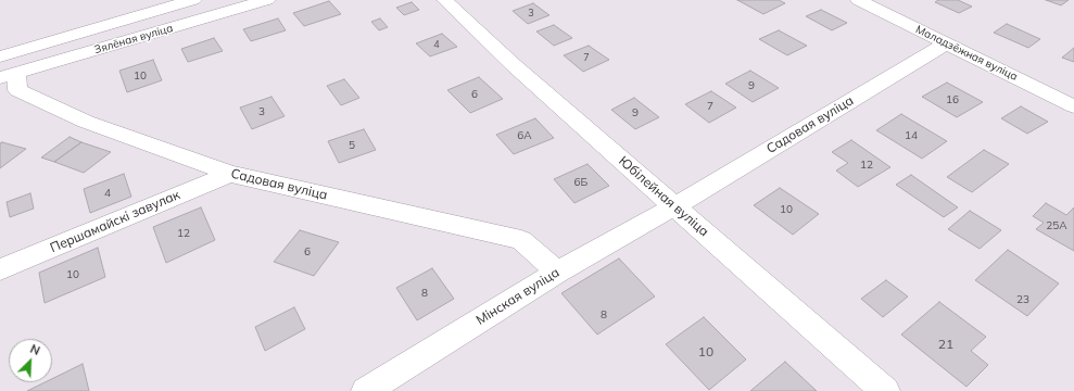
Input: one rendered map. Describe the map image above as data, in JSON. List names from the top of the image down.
{
  "streets": {
    "main road": ["Зялёная вуліца"],
    "street": [
      "Маладзёжная вуліца",
      "Садовая вуліца",
      "Юбілейная вуліца",
      "Першамайскі завулак",
      "Мінская вуліца"
    ]
  },
  "crossings": [
    ["Зялёная вуліца", "Садовая вуліца"],
    ["Маладзёжная вуліца", "Садовая вуліца"],
    ["Садовая вуліца", "Юбілейная вуліца"],
    ["Садовая вуліца", "Першамайскі завулак"],
    ["Садовая вуліца", "Мінская вуліца"],
    ["Юбілейная вуліца", "Мінская вуліца"]
  ],
  "house_numbers": [
    "3",
    "4",
    "7",
    "10",
    "9",
    "6",
    "16",
    "7",
    "3",
    "9",
    "6А",
    "14",
    "5",
    "12",
    "6Б",
    "4",
    "10",
    "25А",
    "12",
    "6",
    "10",
    "8",
    "23",
    "8",
    "21",
    "10"
  ],
  "north": "top right"
}
